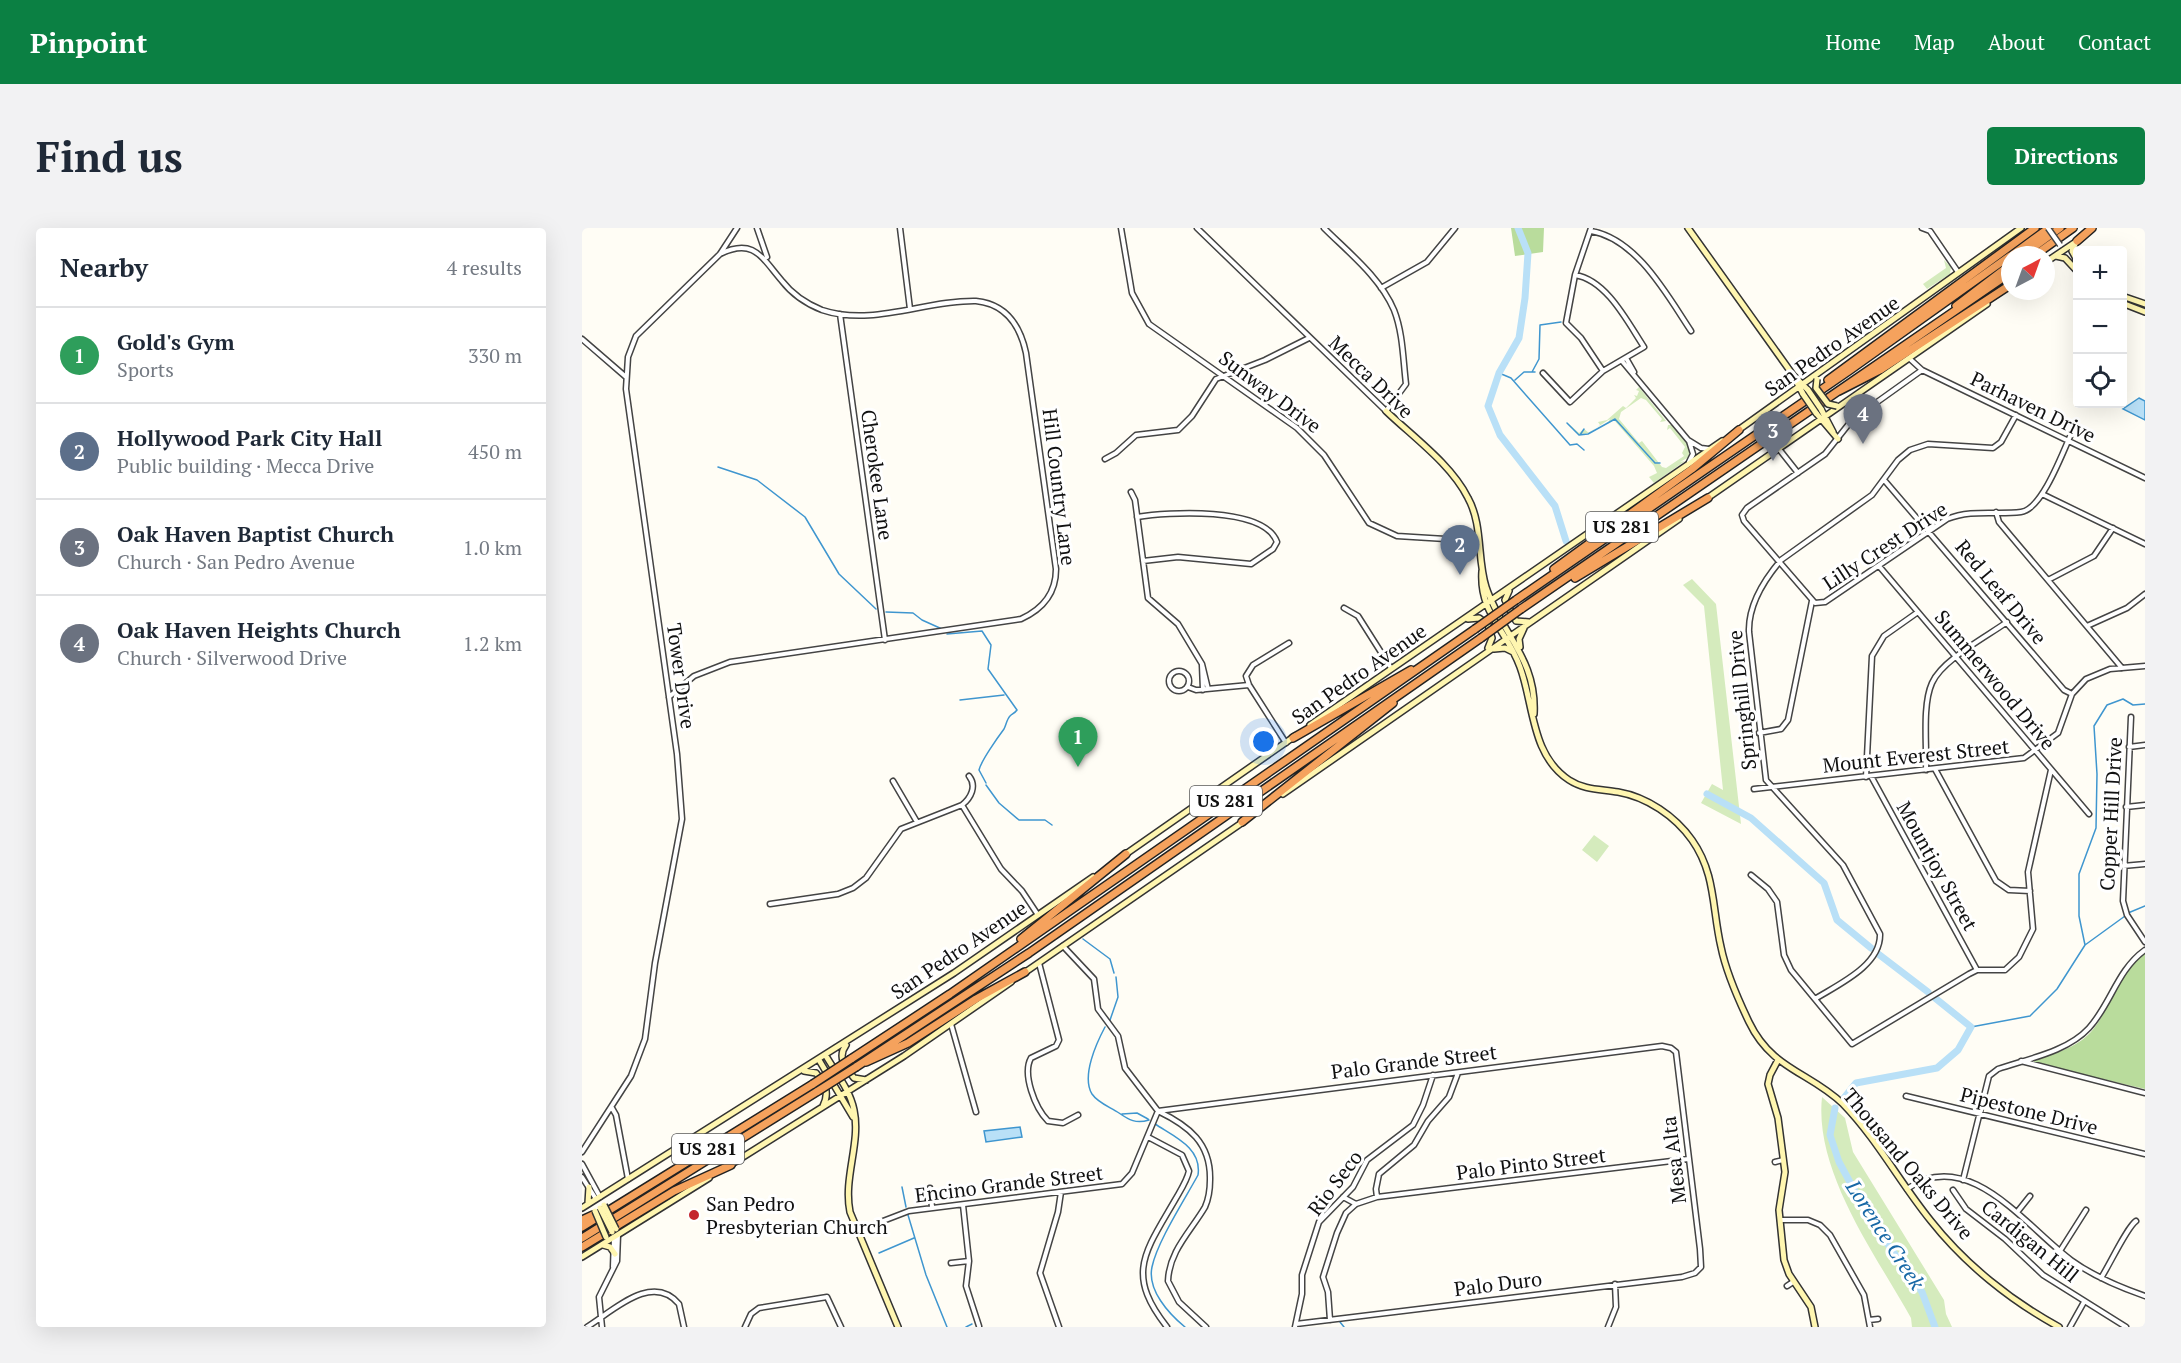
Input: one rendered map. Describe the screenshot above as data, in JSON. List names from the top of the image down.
{
  "streets": {
    "highway": ["US 281"],
    "main road": ["San Pedro Avenue", "Mecca Drive", "Thousand Oaks Drive"],
    "street": [
      "Sunway Drive",
      "Parhaven Drive",
      "Cherokee Lane",
      "Hill Country Lane",
      "Lilly Crest Drive",
      "Red Leaf Drive",
      "Tower Drive",
      "Summerwood Drive",
      "Springhill Drive",
      "Mount Everest Street",
      "Copper Hill Drive",
      "Mountjoy Street",
      "Palo Grande Street",
      "Pipestone Drive",
      "Mesa Alta",
      "Palo Pinto Street",
      "Rio Seco",
      "Encino Grande Street",
      "Cardigan Hill",
      "Palo Duro"
    ]
  },
  "crossings": [
    ["San Pedro Avenue", "Mecca Drive"],
    ["San Pedro Avenue", "Thousand Oaks Drive"],
    ["Mecca Drive", "Sunway Drive"],
    ["Mecca Drive", "Thousand Oaks Drive"],
    ["Parhaven Drive", "Lilly Crest Drive"],
    ["Parhaven Drive", "Springhill Drive"],
    ["Cherokee Lane", "Hill Country Lane"],
    ["Hill Country Lane", "Tower Drive"],
    ["Lilly Crest Drive", "Red Leaf Drive"],
    ["Lilly Crest Drive", "Summerwood Drive"],
    ["Lilly Crest Drive", "Springhill Drive"],
    ["Red Leaf Drive", "Springhill Drive"],
    ["Red Leaf Drive", "Mount Everest Street"],
    ["Summerwood Drive", "Mount Everest Street"],
    ["Springhill Drive", "Mount Everest Street"],
    ["Mount Everest Street", "Mountjoy Street"],
    ["Palo Grande Street", "Mesa Alta"],
    ["Palo Grande Street", "Rio Seco"],
    ["Palo Grande Street", "Encino Grande Street"],
    ["Mesa Alta", "Palo Pinto Street"],
    ["Mesa Alta", "Palo Duro"],
    ["Palo Pinto Street", "Rio Seco"],
    ["Rio Seco", "Palo Duro"]
  ],
  "water": ["Lorence Creek"],
  "places": ["San Pedro Presbyterian Church"],
  "north": "top right",
  "page": {
    "header": "Pinpoint",
    "nav": [
      "Home",
      "Map",
      "About",
      "Contact"
    ],
    "buttons": "Directions",
    "title": "Find us",
    "heading": ["Nearby", "4 results"],
    "map_buttons": ["+", "−"],
    "list": [
      {
        "mark": "1",
        "name": "Gold's Gym",
        "note": "Sports",
        "value": "330 m"
      },
      {
        "mark": "2",
        "name": "Hollywood Park City Hall",
        "note": "Public building · Mecca Drive",
        "value": "450 m"
      },
      {
        "mark": "3",
        "name": "Oak Haven Baptist Church",
        "note": "Church · San Pedro Avenue",
        "value": "1.0 km"
      },
      {
        "mark": "4",
        "name": "Oak Haven Heights Church",
        "note": "Church · Silverwood Drive",
        "value": "1.2 km"
      }
    ],
    "pins": [
      "4",
      "3",
      "2",
      "1"
    ]
  }
}
